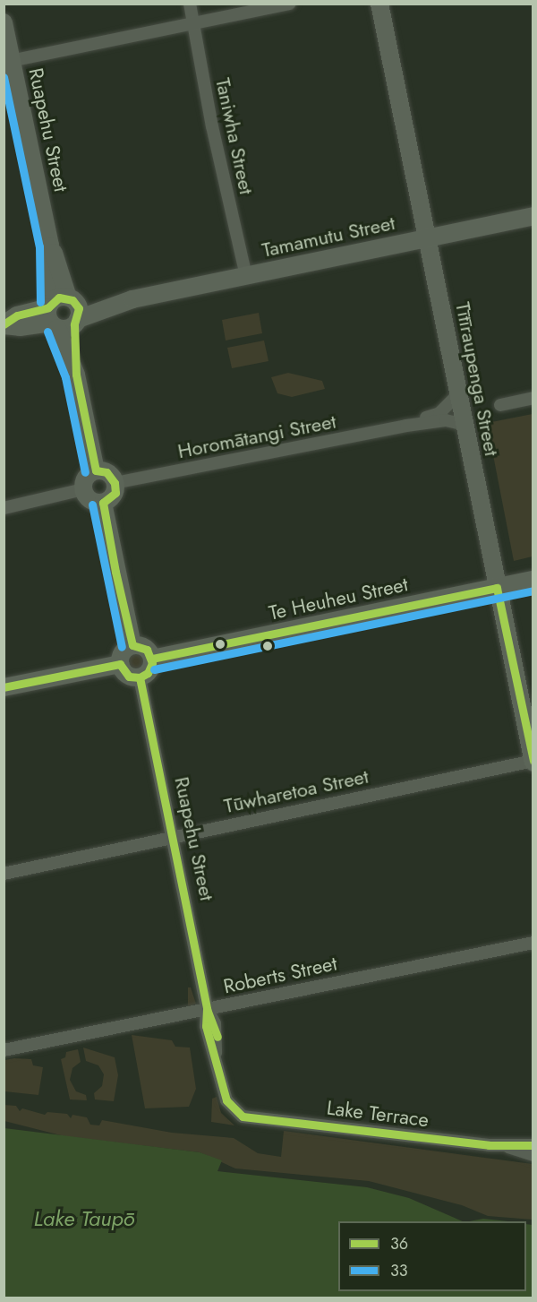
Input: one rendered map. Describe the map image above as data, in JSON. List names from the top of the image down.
{
  "streets": {
    "street": [
      "Ruapehu Street",
      "Taniwha Street",
      "Tamamutu Street",
      "Tītīraupenga Street",
      "Horomātangi Street",
      "Te Heuheu Street",
      "Tūwharetoa Street",
      "Roberts Street",
      "Lake Terrace"
    ]
  },
  "crossings": [
    ["Ruapehu Street", "Tamamutu Street"],
    ["Ruapehu Street", "Horomātangi Street"],
    ["Ruapehu Street", "Te Heuheu Street"],
    ["Ruapehu Street", "Tūwharetoa Street"],
    ["Ruapehu Street", "Roberts Street"],
    ["Ruapehu Street", "Lake Terrace"],
    ["Taniwha Street", "Tamamutu Street"],
    ["Tamamutu Street", "Tītīraupenga Street"],
    ["Tītīraupenga Street", "Horomātangi Street"],
    ["Tītīraupenga Street", "Te Heuheu Street"],
    ["Tītīraupenga Street", "Tūwharetoa Street"]
  ],
  "water": ["Lake Taupō"],
  "lines": ["transit line 33", "transit line 36"],
  "legend": ["36", "33"]
}
